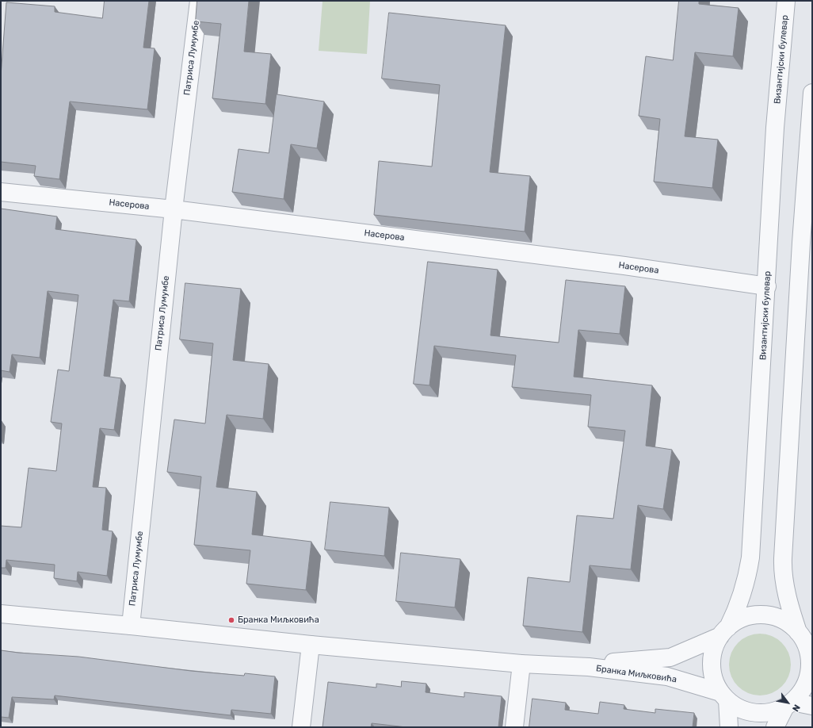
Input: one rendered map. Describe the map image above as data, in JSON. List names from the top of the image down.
{
  "streets": {
    "street": [
      "Патриса Лумумбе",
      "Византијски булевар",
      "Насерова",
      "Бранка Миљковића"
    ]
  },
  "crossings": [
    ["Патриса Лумумбе", "Насерова"],
    ["Патриса Лумумбе", "Бранка Миљковића"],
    ["Византијски булевар", "Насерова"],
    ["Византијски булевар", "Бранка Миљковића"]
  ],
  "places": ["Бранка Миљковића"],
  "north": "bottom right"
}
